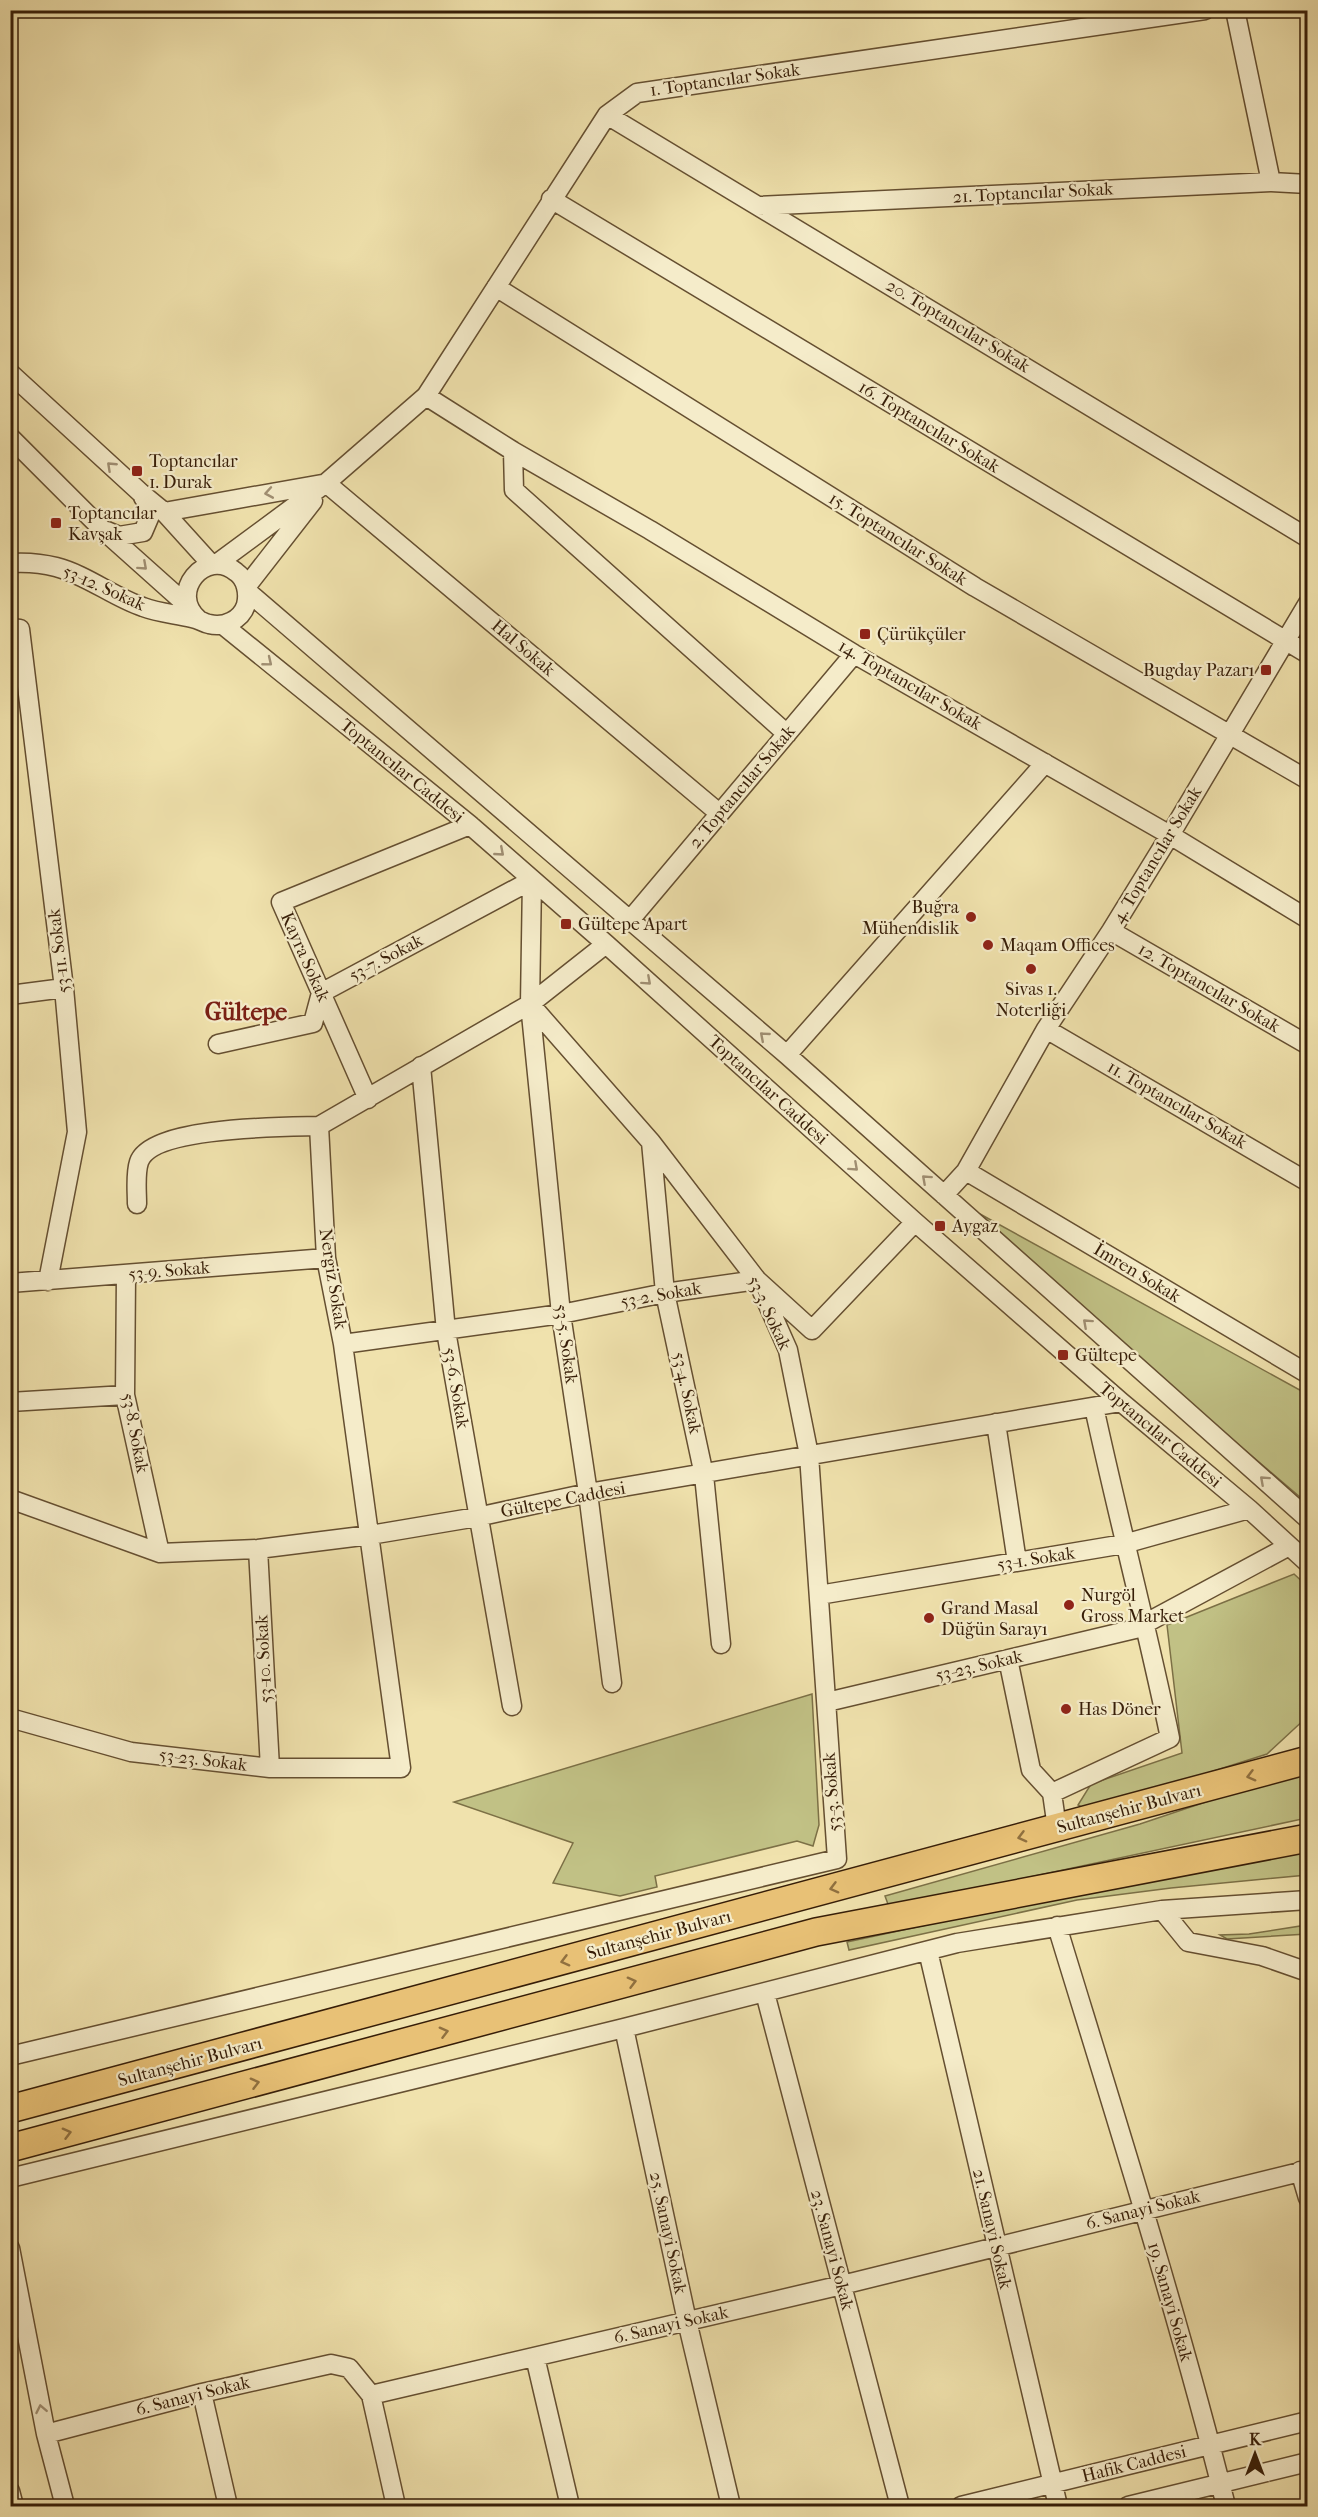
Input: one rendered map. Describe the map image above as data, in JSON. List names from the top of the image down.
{
  "streets": {
    "highway": ["Sultanşehir Bulvarı"],
    "street": [
      "1. Toptancılar Sokak",
      "21. Toptancılar Sokak",
      "20. Toptancılar Sokak",
      "16. Toptancılar Sokak",
      "15. Toptancılar Sokak",
      "53-12. Sokak",
      "Hal Sokak",
      "14. Toptancılar Sokak",
      "Toptancılar Caddesi",
      "2. Toptancılar Sokak",
      "4. Toptancılar Sokak",
      "53-11. Sokak",
      "Kayra Sokak",
      "53-7. Sokak",
      "12. Toptancılar Sokak",
      "11. Toptancılar Sokak",
      "53-9. Sokak",
      "İmren Sokak",
      "Nergiz Sokak",
      "53-2. Sokak",
      "53-3. Sokak",
      "53-5. Sokak",
      "53-6. Sokak",
      "53-4. Sokak",
      "53-8. Sokak",
      "Gültepe Caddesi",
      "53-1. Sokak",
      "53-10. Sokak",
      "53-23. Sokak",
      "6. Sanayi Sokak",
      "21. Sanayi Sokak",
      "25. Sanayi Sokak",
      "23. Sanayi Sokak",
      "19. Sanayi Sokak",
      "Hafik Caddesi"
    ]
  },
  "crossings": [
    ["1. Toptancılar Sokak", "20. Toptancılar Sokak"],
    ["1. Toptancılar Sokak", "16. Toptancılar Sokak"],
    ["1. Toptancılar Sokak", "15. Toptancılar Sokak"],
    ["1. Toptancılar Sokak", "53-12. Sokak"],
    ["1. Toptancılar Sokak", "Hal Sokak"],
    ["1. Toptancılar Sokak", "14. Toptancılar Sokak"],
    ["1. Toptancılar Sokak", "Toptancılar Caddesi"],
    ["21. Toptancılar Sokak", "20. Toptancılar Sokak"],
    ["16. Toptancılar Sokak", "4. Toptancılar Sokak"],
    ["15. Toptancılar Sokak", "4. Toptancılar Sokak"],
    ["53-12. Sokak", "Toptancılar Caddesi"],
    ["Hal Sokak", "2. Toptancılar Sokak"],
    ["14. Toptancılar Sokak", "2. Toptancılar Sokak"],
    ["14. Toptancılar Sokak", "4. Toptancılar Sokak"],
    ["Toptancılar Caddesi", "2. Toptancılar Sokak"],
    ["Toptancılar Caddesi", "4. Toptancılar Sokak"],
    ["Toptancılar Caddesi", "Kayra Sokak"],
    ["Toptancılar Caddesi", "53-7. Sokak"],
    ["Toptancılar Caddesi", "Gültepe Caddesi"],
    ["Toptancılar Caddesi", "53-1. Sokak"],
    ["Toptancılar Caddesi", "53-23. Sokak"],
    ["4. Toptancılar Sokak", "12. Toptancılar Sokak"],
    ["4. Toptancılar Sokak", "11. Toptancılar Sokak"],
    ["4. Toptancılar Sokak", "İmren Sokak"],
    ["53-11. Sokak", "53-9. Sokak"],
    ["Kayra Sokak", "53-7. Sokak"],
    ["53-9. Sokak", "Nergiz Sokak"],
    ["53-9. Sokak", "53-8. Sokak"],
    ["Nergiz Sokak", "53-2. Sokak"],
    ["Nergiz Sokak", "Gültepe Caddesi"],
    ["Nergiz Sokak", "53-23. Sokak"],
    ["53-2. Sokak", "53-3. Sokak"],
    ["53-2. Sokak", "53-5. Sokak"],
    ["53-2. Sokak", "53-6. Sokak"],
    ["53-2. Sokak", "53-4. Sokak"],
    ["53-3. Sokak", "53-5. Sokak"],
    ["53-3. Sokak", "53-4. Sokak"],
    ["53-3. Sokak", "Gültepe Caddesi"],
    ["53-3. Sokak", "53-1. Sokak"],
    ["53-3. Sokak", "53-23. Sokak"],
    ["53-5. Sokak", "Gültepe Caddesi"],
    ["53-6. Sokak", "Gültepe Caddesi"],
    ["53-4. Sokak", "Gültepe Caddesi"],
    ["53-8. Sokak", "Gültepe Caddesi"],
    ["Gültepe Caddesi", "53-10. Sokak"],
    ["53-10. Sokak", "53-23. Sokak"],
    ["6. Sanayi Sokak", "21. Sanayi Sokak"],
    ["6. Sanayi Sokak", "25. Sanayi Sokak"],
    ["6. Sanayi Sokak", "23. Sanayi Sokak"],
    ["6. Sanayi Sokak", "19. Sanayi Sokak"],
    ["21. Sanayi Sokak", "Hafik Caddesi"],
    ["19. Sanayi Sokak", "Hafik Caddesi"]
  ],
  "districts": ["Gültepe"],
  "places": {
    "transit": [
      "Toptancılar 1. Durak",
      "Toptancılar Kavşak",
      "Çürükçüler",
      "Bugday Pazarı",
      "Gültepe Apart",
      "Aygaz",
      "Gültepe"
    ],
    "other": [
      "Buğra Mühendislik",
      "Maqam Offices",
      "Sivas 1. Noterliği",
      "Nurgöl Gross Market",
      "Grand Masal Düğün Sarayı",
      "Has Döner"
    ]
  },
  "north": "top"
}
